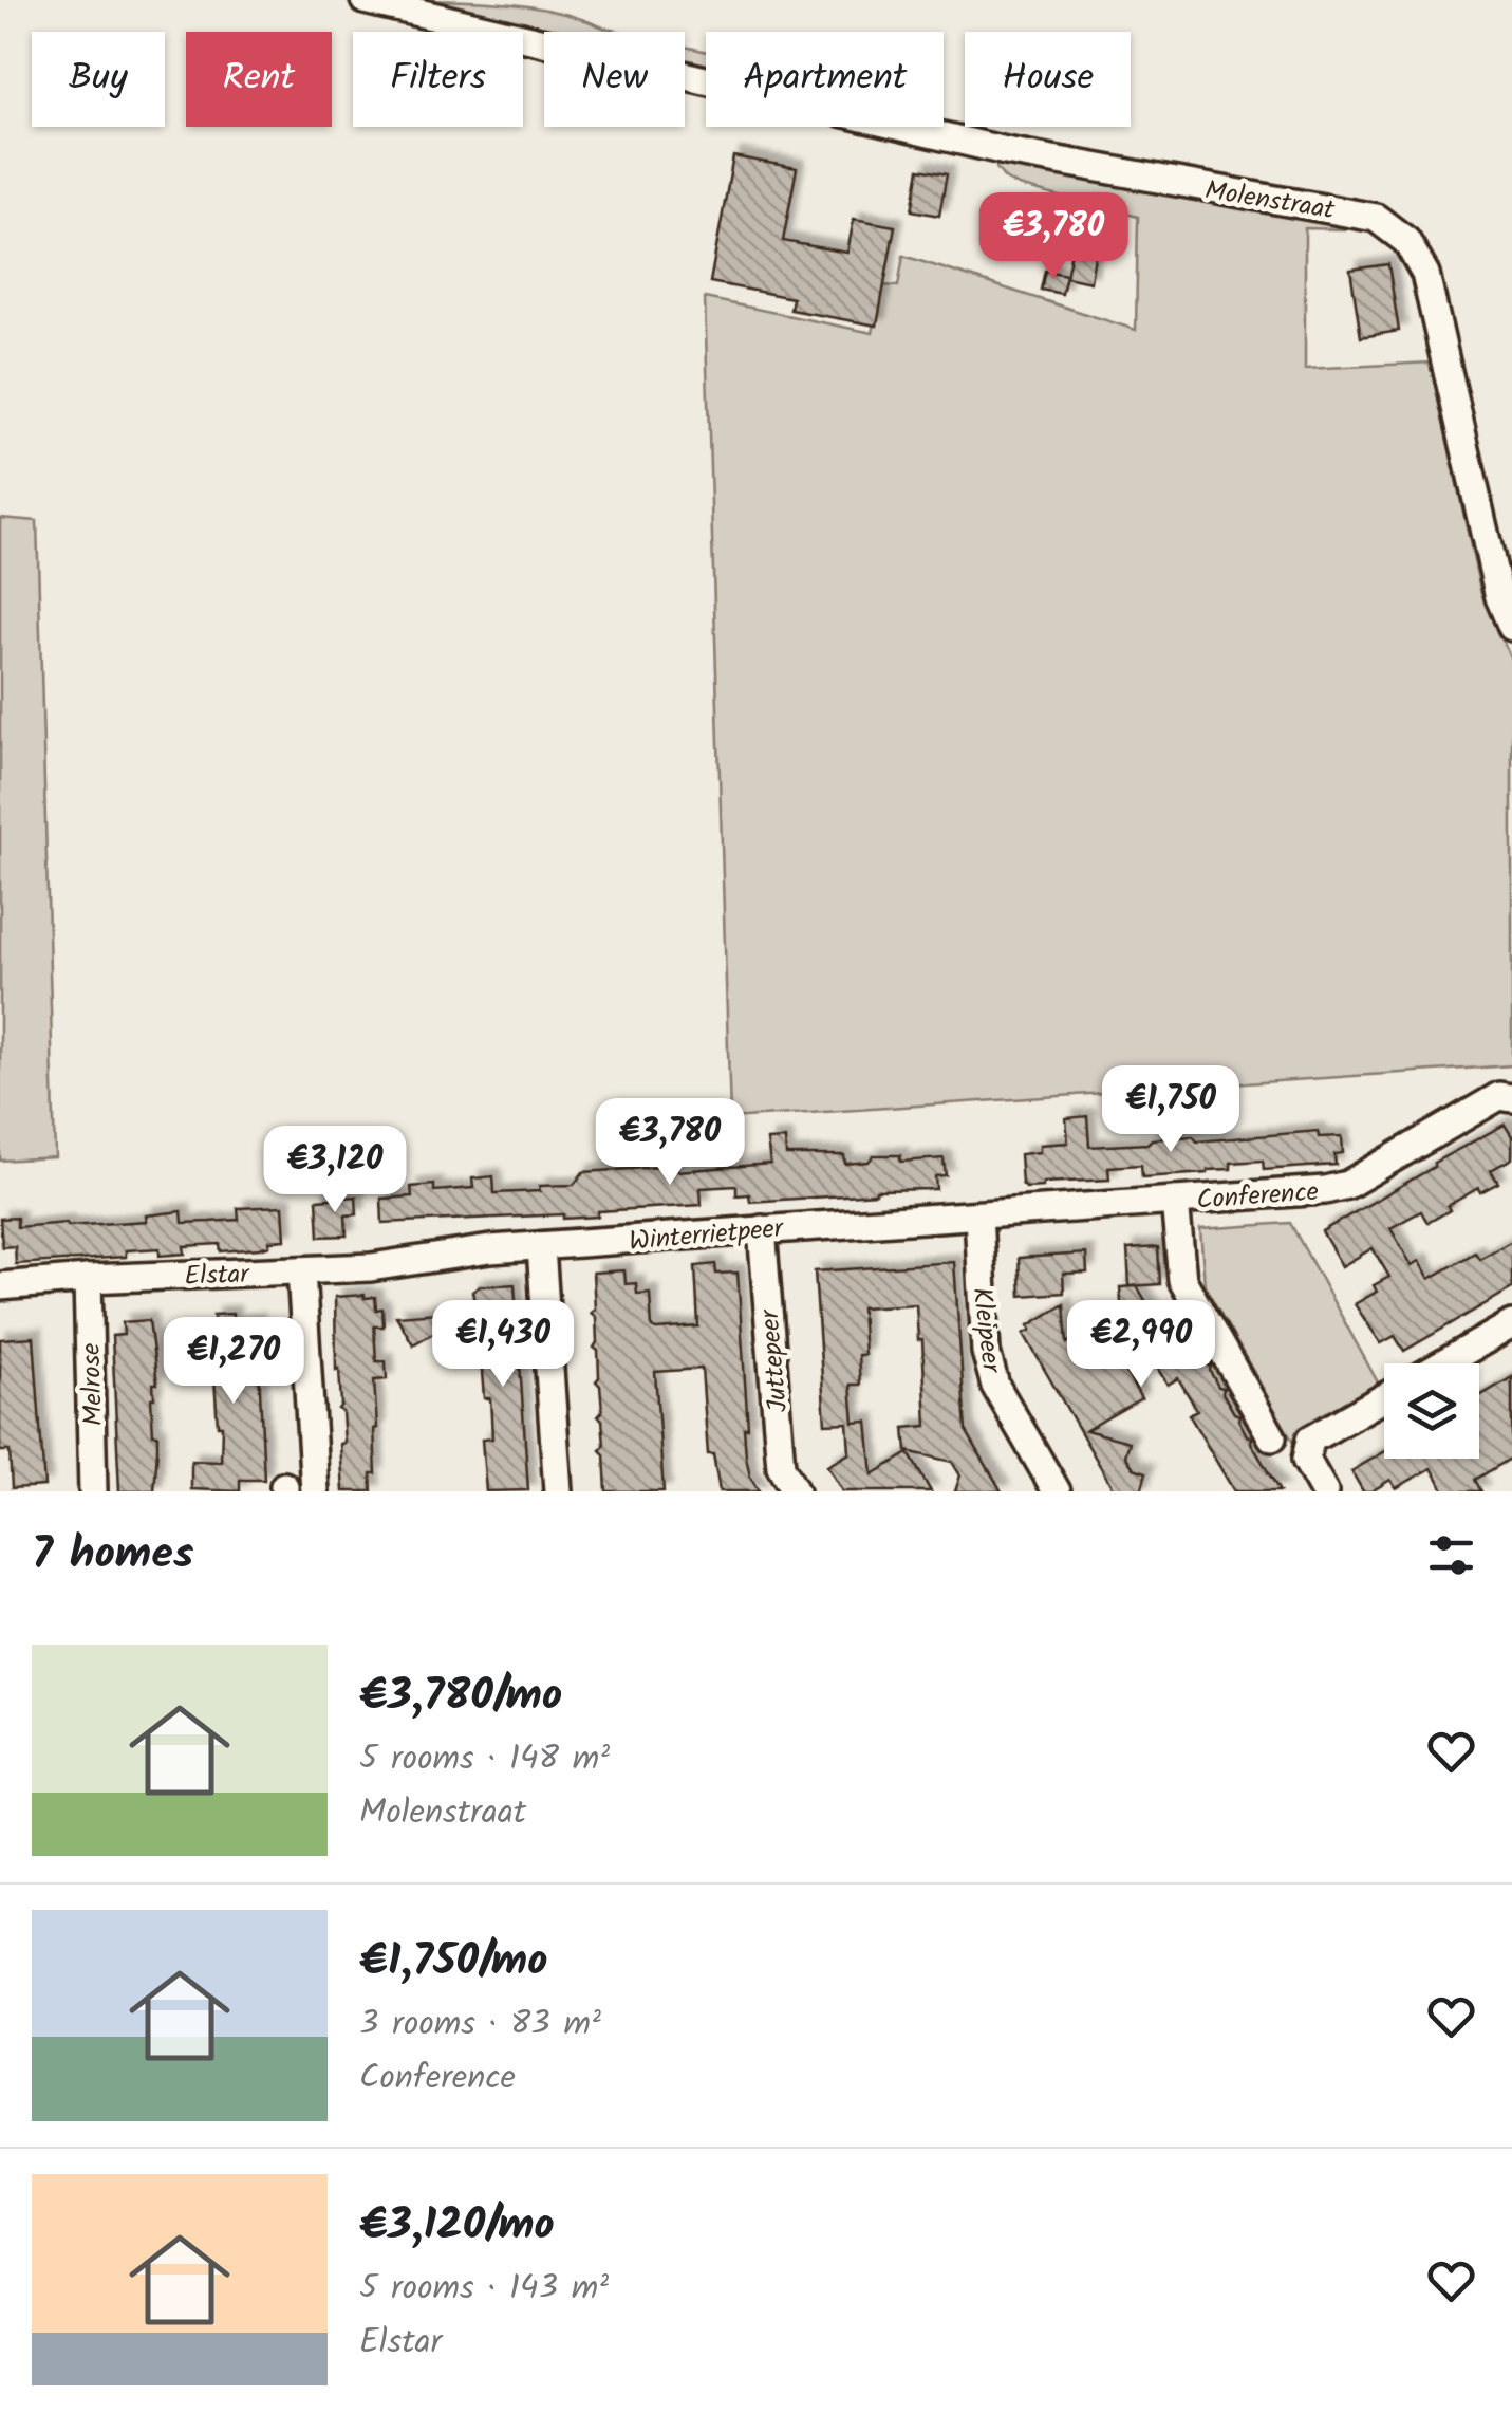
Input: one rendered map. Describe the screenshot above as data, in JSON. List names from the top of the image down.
{
  "streets": {
    "street": [
      "Molenstraat",
      "Conference",
      "Winterrietpeer",
      "Elstar",
      "Kleipeer",
      "Juttepeer",
      "Melrose"
    ]
  },
  "crossings": [
    ["Conference", "Winterrietpeer"],
    ["Conference", "Kleipeer"],
    ["Winterrietpeer", "Elstar"],
    ["Winterrietpeer", "Kleipeer"],
    ["Winterrietpeer", "Juttepeer"],
    ["Elstar", "Melrose"]
  ],
  "page": {
    "chip": [
      "Buy",
      "Rent",
      "Filters",
      "New",
      "Apartment",
      "House"
    ],
    "price": [
      "€3,780",
      "€1,750",
      "€3,780",
      "€3,120",
      "€1,430",
      "€2,990",
      "€1,270"
    ],
    "heading": "7 homes",
    "list": [
      {
        "name": "€3,780/mo",
        "note": "5 rooms · 148 m² · Molenstraat"
      },
      {
        "name": "€1,750/mo",
        "note": "3 rooms · 83 m² · Conference"
      },
      {
        "name": "€3,120/mo",
        "note": "5 rooms · 143 m² · Elstar"
      }
    ]
  }
}
